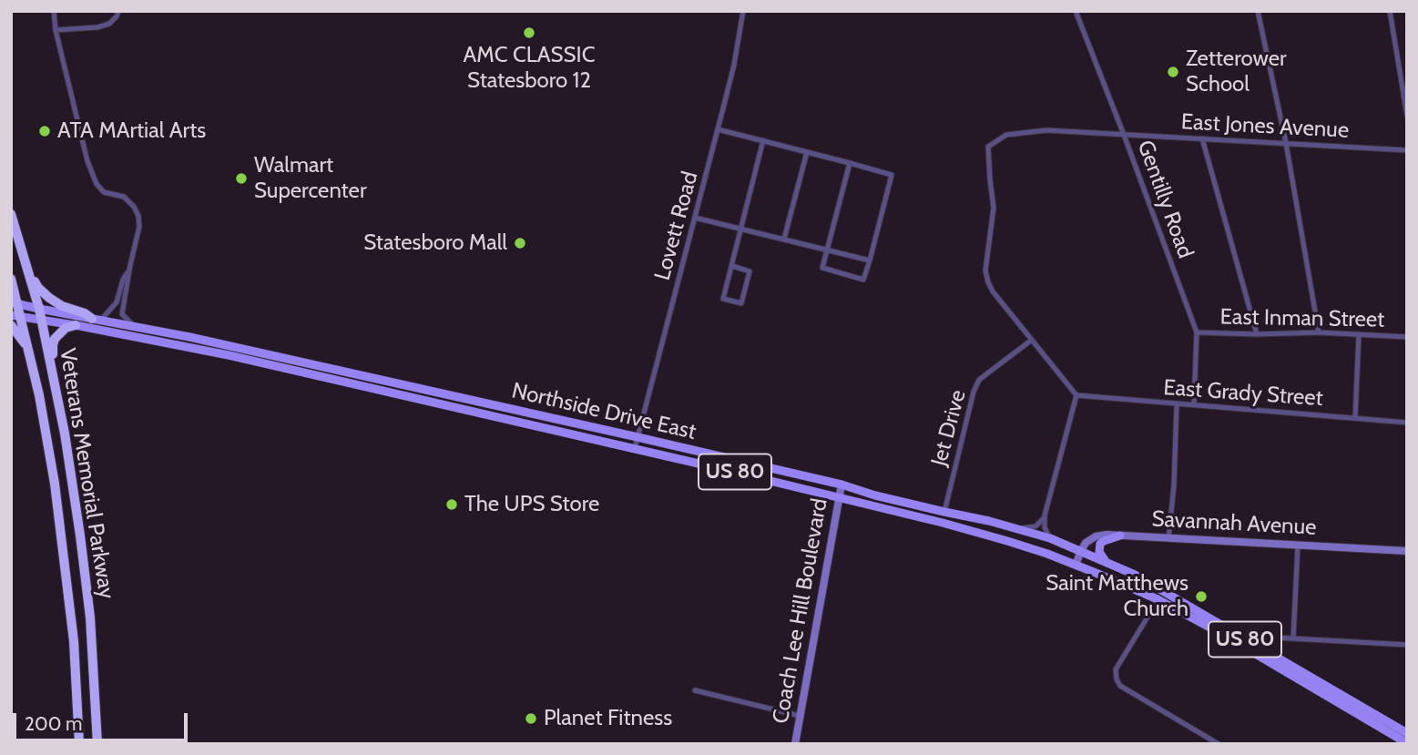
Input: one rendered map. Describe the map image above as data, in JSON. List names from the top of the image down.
{
  "streets": {
    "highway": ["Veterans Memorial Parkway"],
    "main road": ["Northside Drive East", "US 80"],
    "street": [
      "East Jones Avenue",
      "Gentilly Road",
      "Lovett Road",
      "East Inman Street",
      "East Grady Street",
      "Jet Drive",
      "Savannah Avenue",
      "Coach Lee Hill Boulevard"
    ]
  },
  "crossings": [
    ["East Jones Avenue", "Gentilly Road"],
    ["East Jones Avenue", "Jet Drive"],
    ["Gentilly Road", "East Inman Street"],
    ["Gentilly Road", "East Grady Street"],
    ["Lovett Road", "Northside Drive East"],
    ["Northside Drive East", "Jet Drive"],
    ["Northside Drive East", "Veterans Memorial Parkway"],
    ["Northside Drive East", "Savannah Avenue"],
    ["Northside Drive East", "Coach Lee Hill Boulevard"]
  ],
  "places": [
    "AMC CLASSIC Statesboro 12",
    "Zetterower School",
    "ATA MArtial Arts",
    "Walmart Supercenter",
    "Statesboro Mall",
    "The UPS Store",
    "Saint Matthews Church",
    "Planet Fitness"
  ],
  "scale_bar": "200 m"
}
